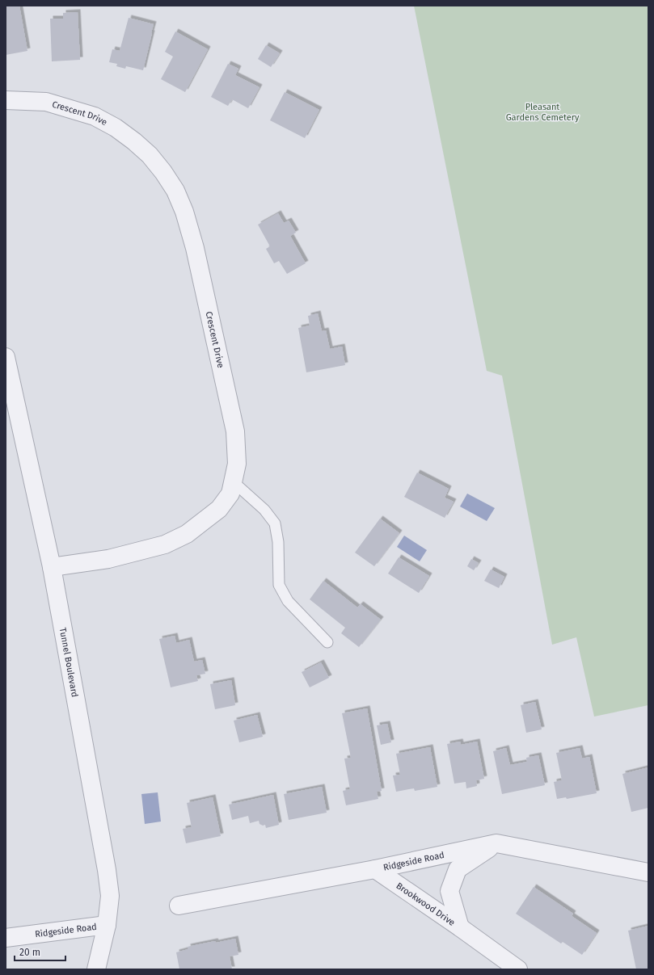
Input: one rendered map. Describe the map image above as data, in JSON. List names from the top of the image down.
{
  "streets": {
    "street": [
      "Crescent Drive",
      "Tunnel Boulevard",
      "Ridgeside Road",
      "Brookwood Drive"
    ]
  },
  "crossings": [
    ["Crescent Drive", "Tunnel Boulevard"],
    ["Tunnel Boulevard", "Ridgeside Road"],
    ["Ridgeside Road", "Brookwood Drive"]
  ],
  "parks": ["Pleasant Gardens Cemetery"],
  "scale_bar": "20 m"
}
